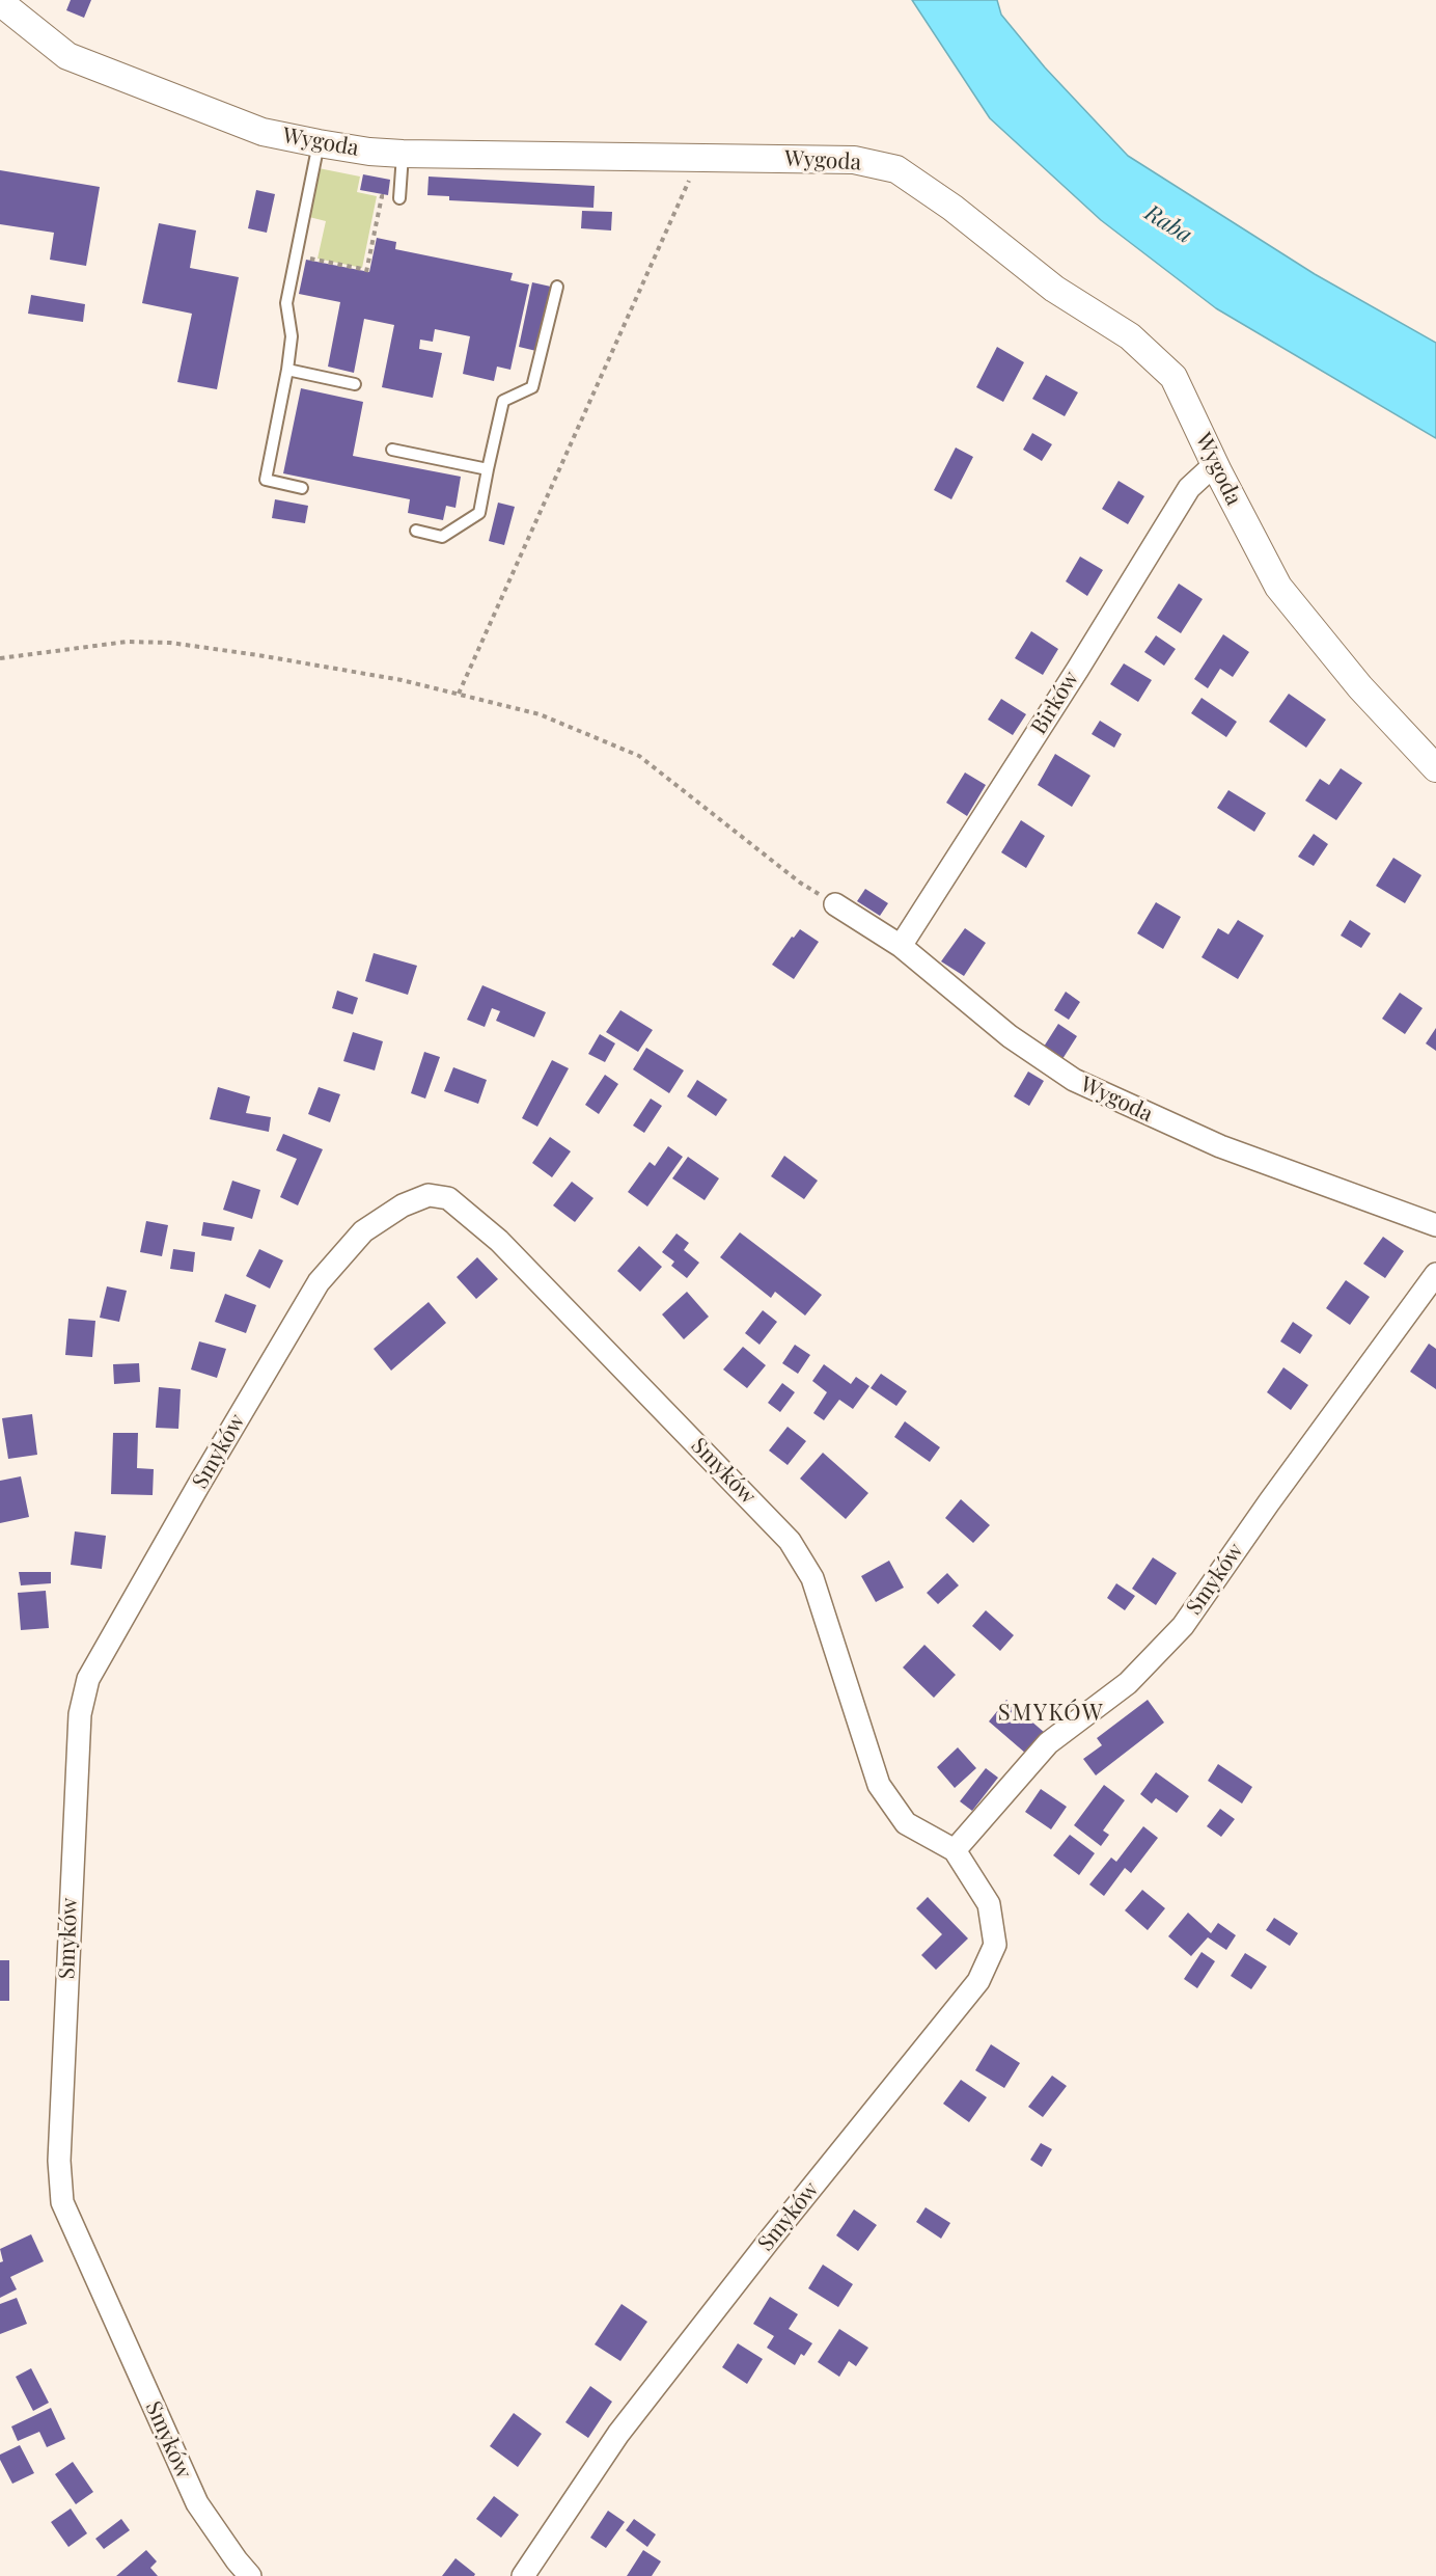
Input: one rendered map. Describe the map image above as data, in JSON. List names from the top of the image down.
{
  "streets": {
    "street": ["Wygoda", "Birków", "Smyków"]
  },
  "crossings": [
    ["Wygoda", "Birków"]
  ],
  "districts": ["SMYKÓW"],
  "water": ["Raba"]
}
